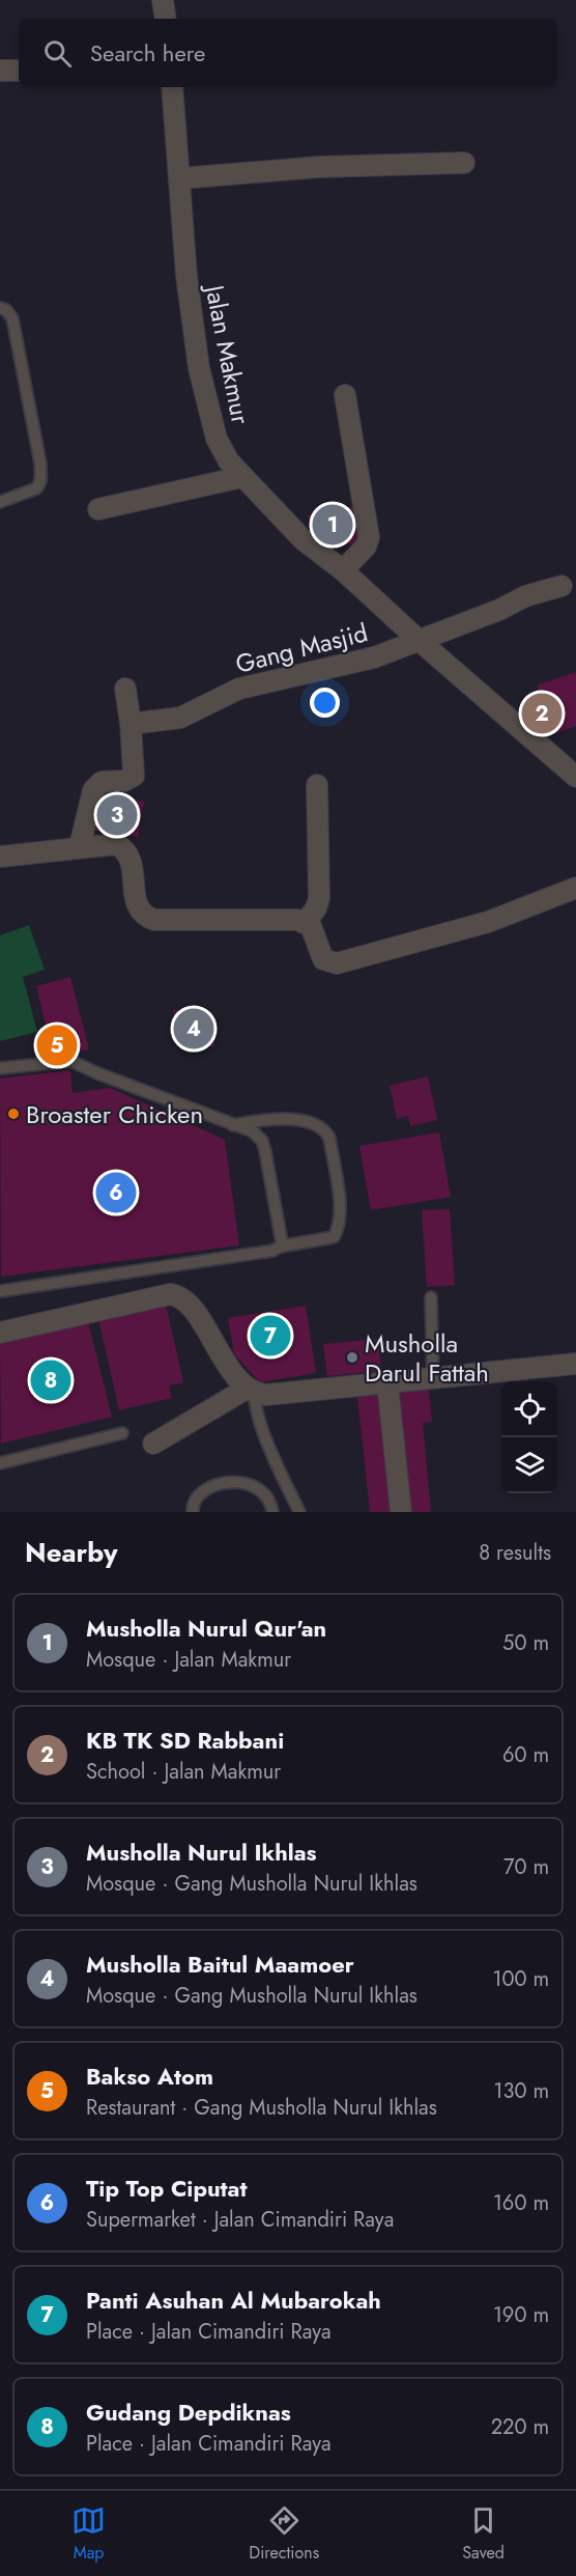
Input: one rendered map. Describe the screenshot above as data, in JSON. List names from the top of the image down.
{
  "streets": {
    "street": ["Jalan Makmur", "Gang Masjid"]
  },
  "crossings": [
    ["Jalan Makmur", "Gang Masjid"]
  ],
  "places": ["Broaster Chicken", "Musholla Darul Fattah"],
  "page": {
    "search": "Search here",
    "pins": [
      "1",
      "2",
      "3",
      "4",
      "5",
      "6",
      "7",
      "8"
    ],
    "heading": ["Nearby", "8 results"],
    "list": [
      {
        "mark": "1",
        "name": "Musholla Nurul Qur'an",
        "note": "Mosque · Jalan Makmur",
        "value": "50 m"
      },
      {
        "mark": "2",
        "name": "KB TK SD Rabbani",
        "note": "School · Jalan Makmur",
        "value": "60 m"
      },
      {
        "mark": "3",
        "name": "Musholla Nurul Ikhlas",
        "note": "Mosque · Gang Musholla Nurul Ikhlas",
        "value": "70 m"
      },
      {
        "mark": "4",
        "name": "Musholla Baitul Maamoer",
        "note": "Mosque · Gang Musholla Nurul Ikhlas",
        "value": "100 m"
      },
      {
        "mark": "5",
        "name": "Bakso Atom",
        "note": "Restaurant · Gang Musholla Nurul Ikhlas",
        "value": "130 m"
      },
      {
        "mark": "6",
        "name": "Tip Top Ciputat",
        "note": "Supermarket · Jalan Cimandiri Raya",
        "value": "160 m"
      },
      {
        "mark": "7",
        "name": "Panti Asuhan Al Mubarokah",
        "note": "Place · Jalan Cimandiri Raya",
        "value": "190 m"
      },
      {
        "mark": "8",
        "name": "Gudang Depdiknas",
        "note": "Place · Jalan Cimandiri Raya",
        "value": "220 m"
      }
    ],
    "nav": ["Map", "Directions", "Saved"]
  }
}
